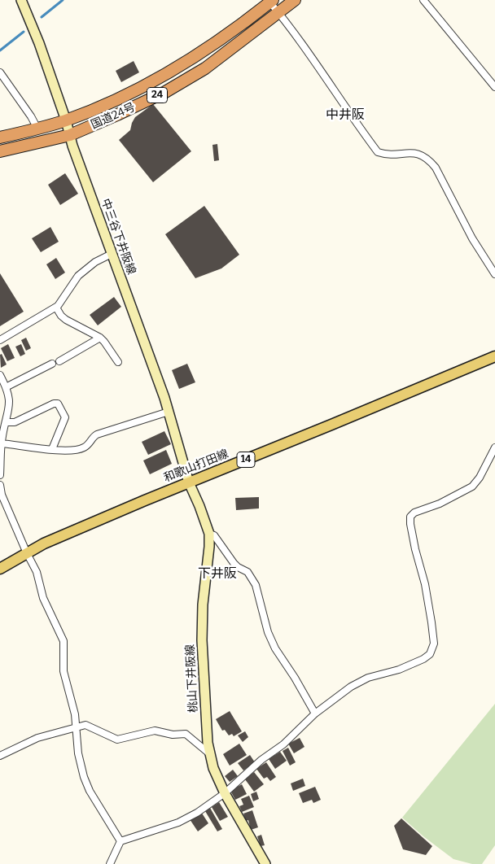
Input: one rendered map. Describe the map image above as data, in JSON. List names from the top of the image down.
{
  "streets": {
    "highway": ["24", "国道24号"],
    "main road": [
      "中三谷下井阪線",
      "14",
      "和歌山打田線",
      "桃山下井阪線"
    ]
  },
  "crossings": [
    ["国道24号", "中三谷下井阪線"],
    ["中三谷下井阪線", "和歌山打田線"],
    ["中三谷下井阪線", "桃山下井阪線"],
    ["和歌山打田線", "桃山下井阪線"]
  ],
  "districts": ["中井阪", "下井阪"]
}
